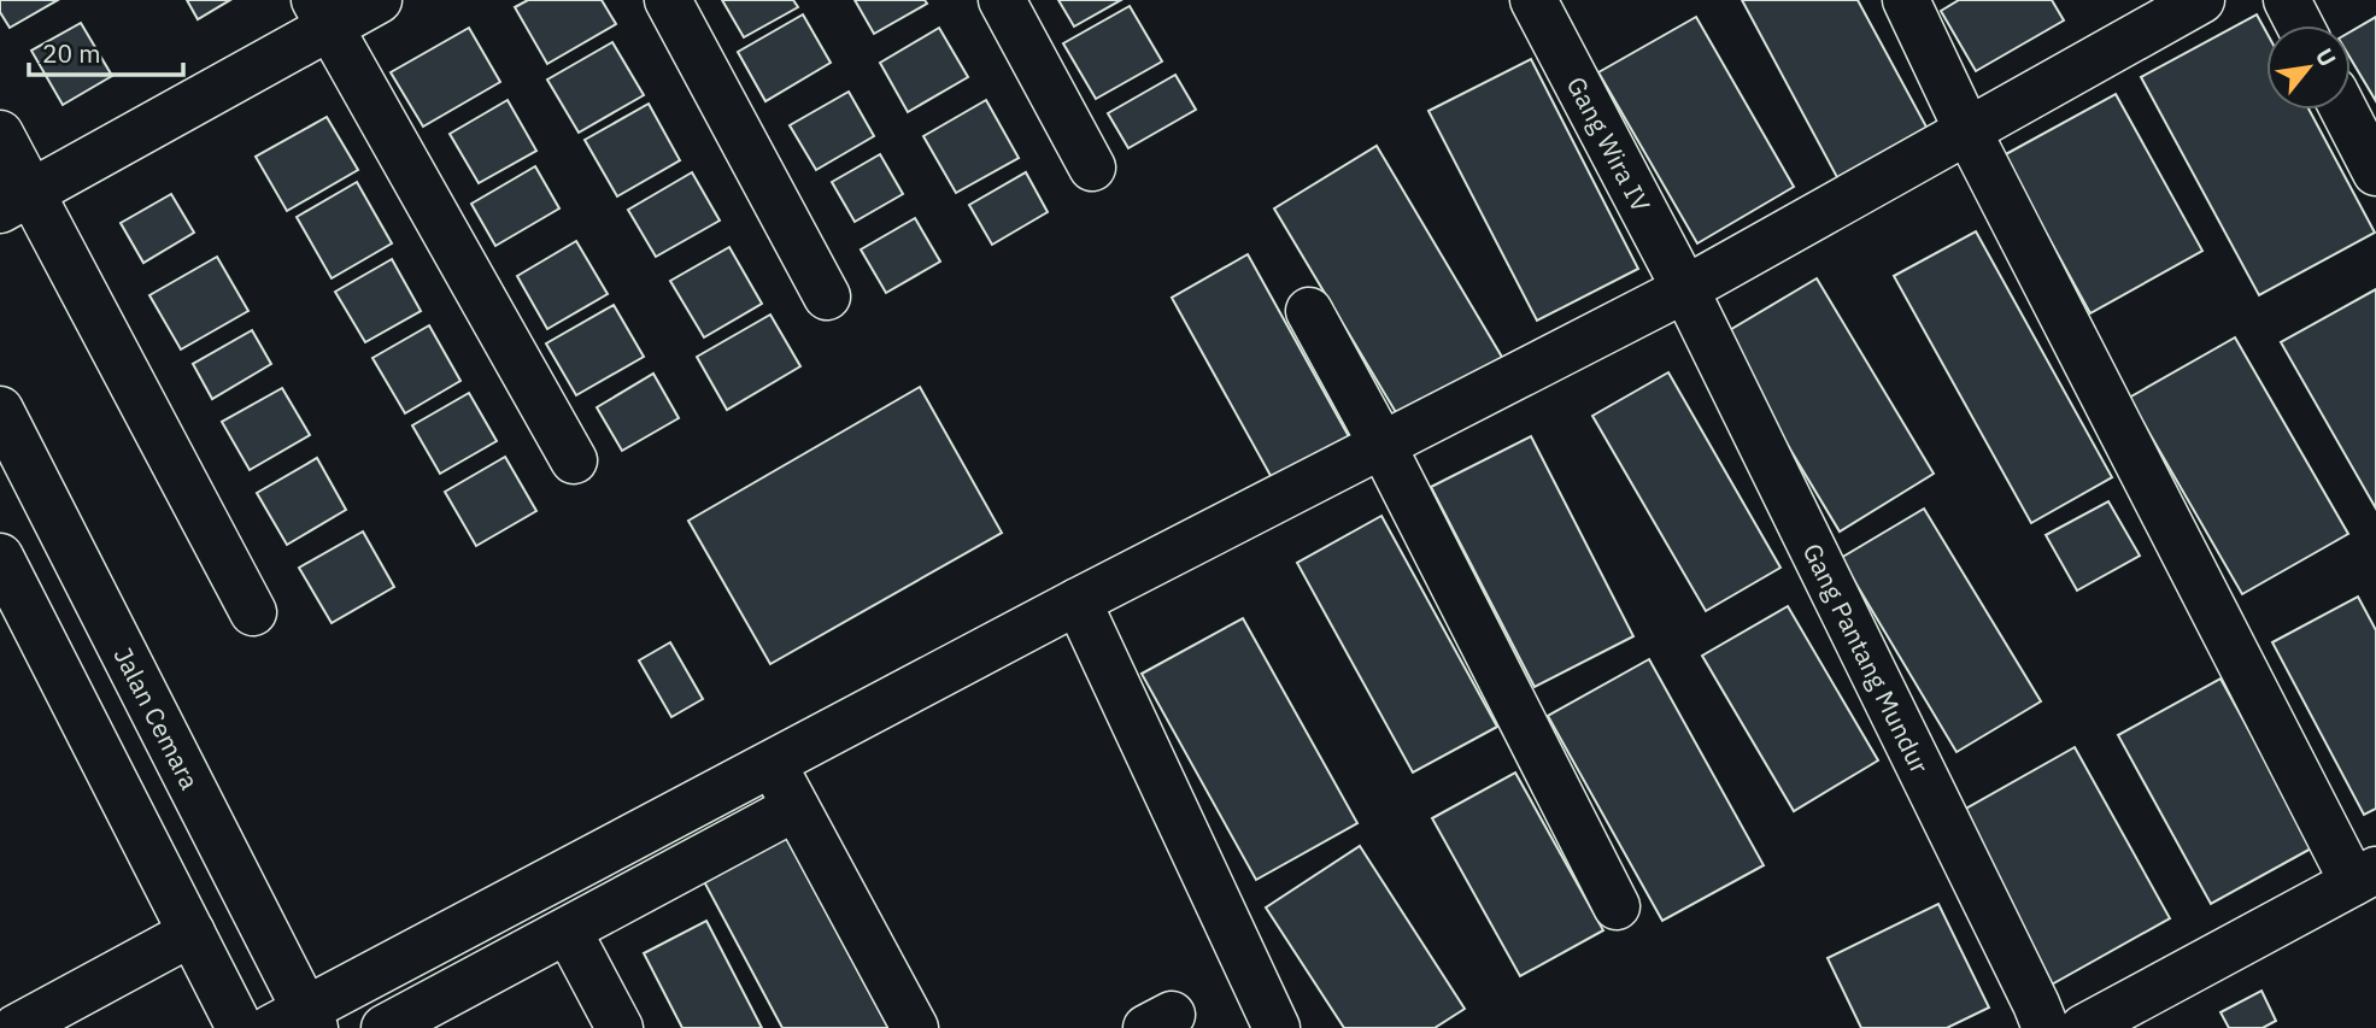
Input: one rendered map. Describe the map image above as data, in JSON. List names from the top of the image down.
{
  "streets": {
    "main road": ["Gang Wira IV", "Gang Pantang Mundur", "Jalan Cemara"]
  },
  "crossings": [
    ["Gang Wira IV", "Gang Pantang Mundur"]
  ],
  "scale_bar": "20 m",
  "north": "top right"
}
